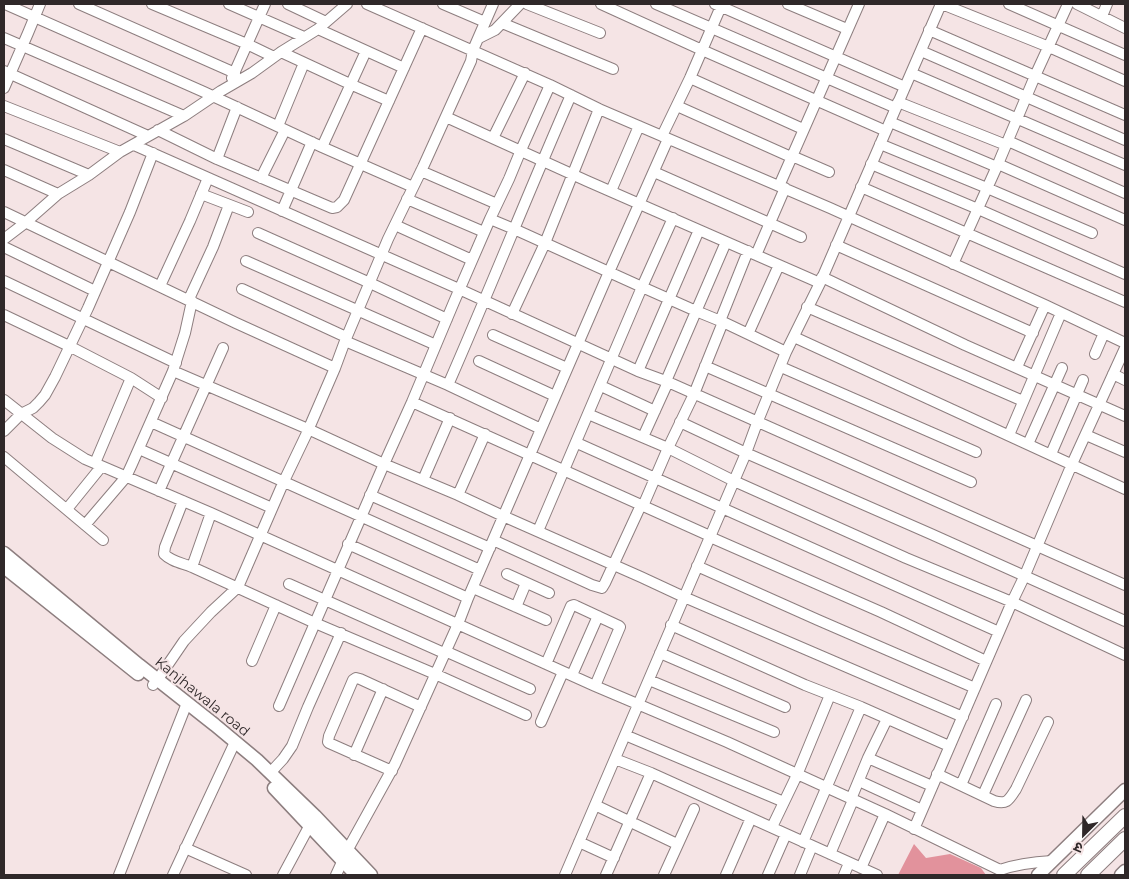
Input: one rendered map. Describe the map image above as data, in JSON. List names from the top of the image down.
{
  "streets": {
    "main road": ["Kanjhawala road"]
  },
  "north": "bottom left"
}
